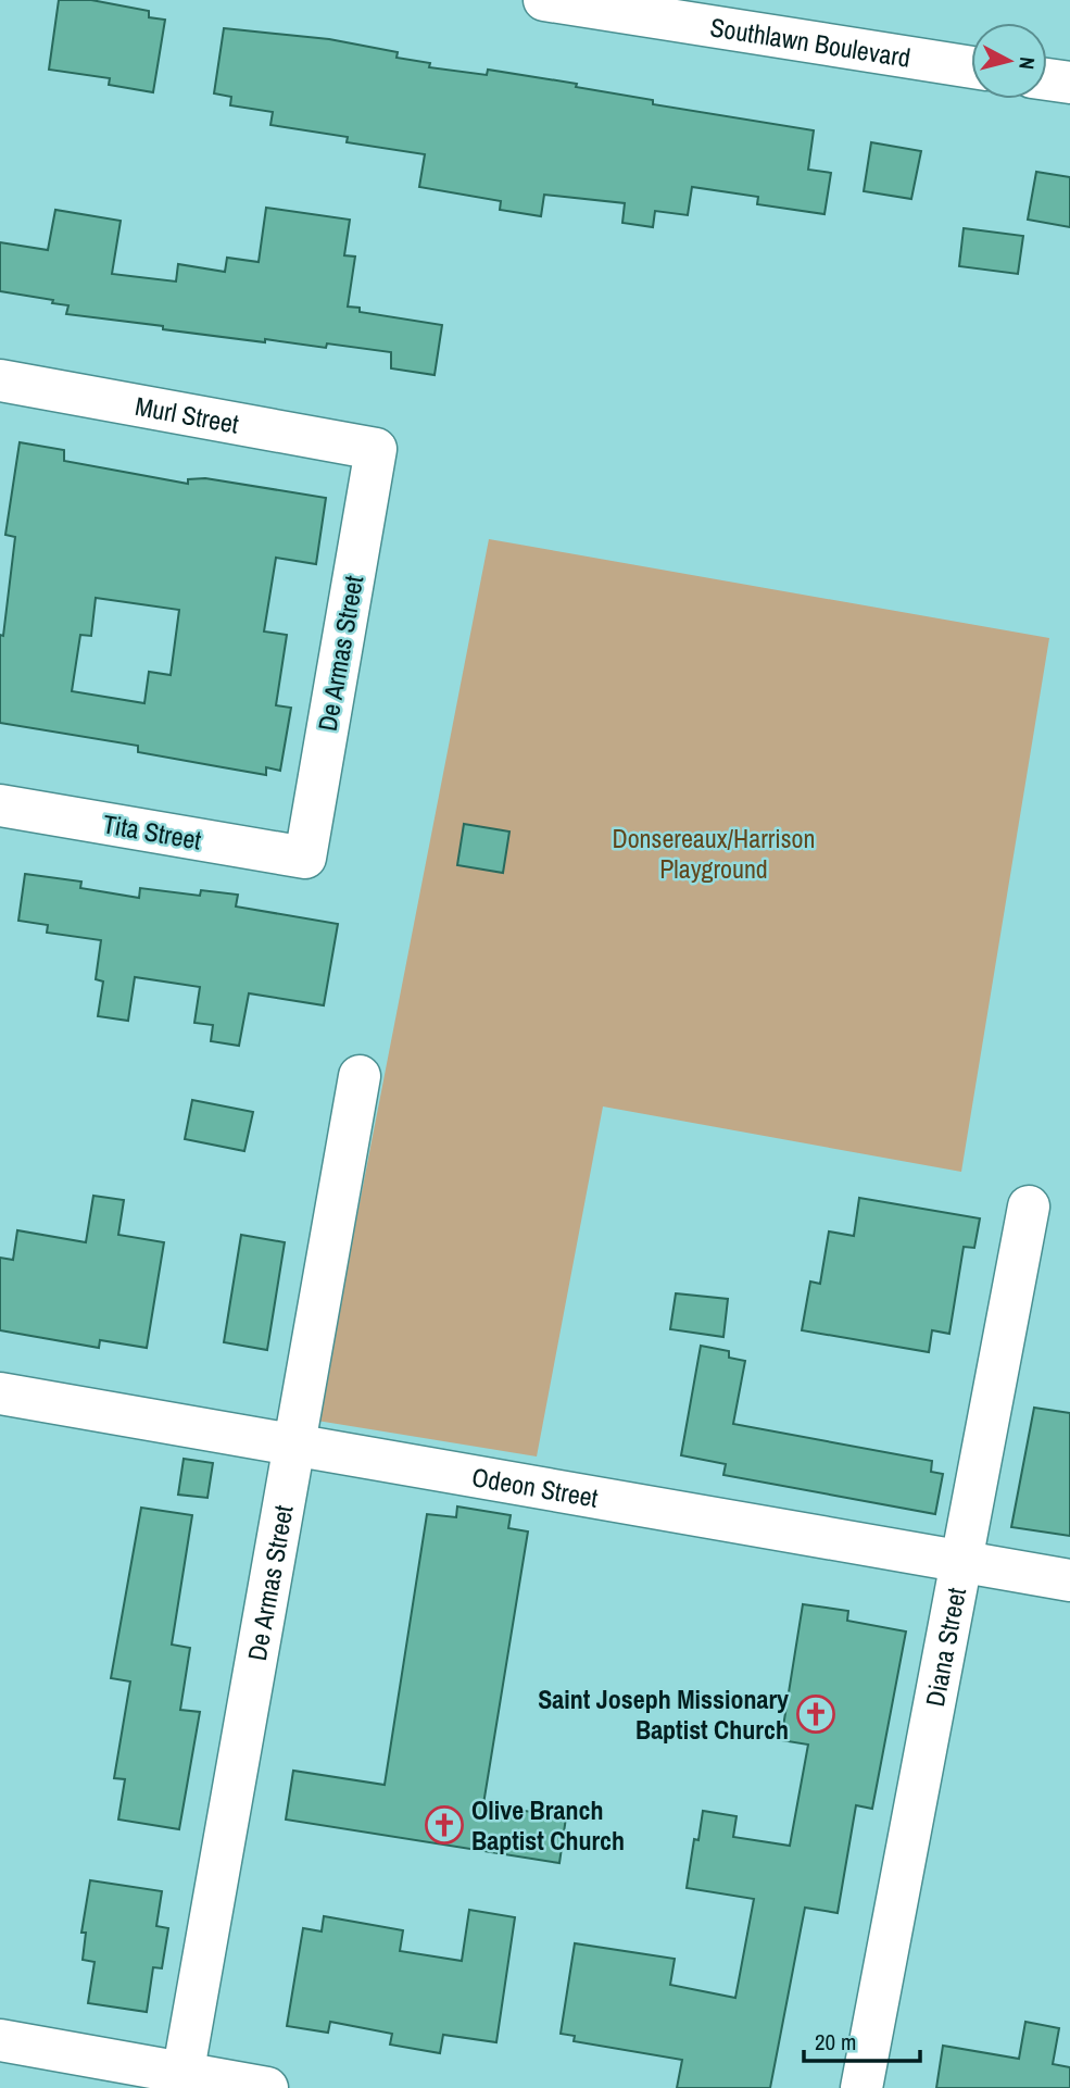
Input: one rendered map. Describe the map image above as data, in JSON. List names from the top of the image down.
{
  "streets": {
    "street": [
      "Southlawn Boulevard",
      "Murl Street",
      "De Armas Street",
      "Tita Street",
      "Odeon Street",
      "Diana Street"
    ]
  },
  "crossings": [
    ["Murl Street", "De Armas Street"],
    ["De Armas Street", "Tita Street"],
    ["De Armas Street", "Odeon Street"],
    ["Odeon Street", "Diana Street"]
  ],
  "parks": ["Donsereaux/Harrison Playground"],
  "places": {
    "church": ["Saint Joseph Missionary Baptist Church", "Olive Branch Baptist Church"]
  },
  "scale_bar": "20 m",
  "north": "right"
}
